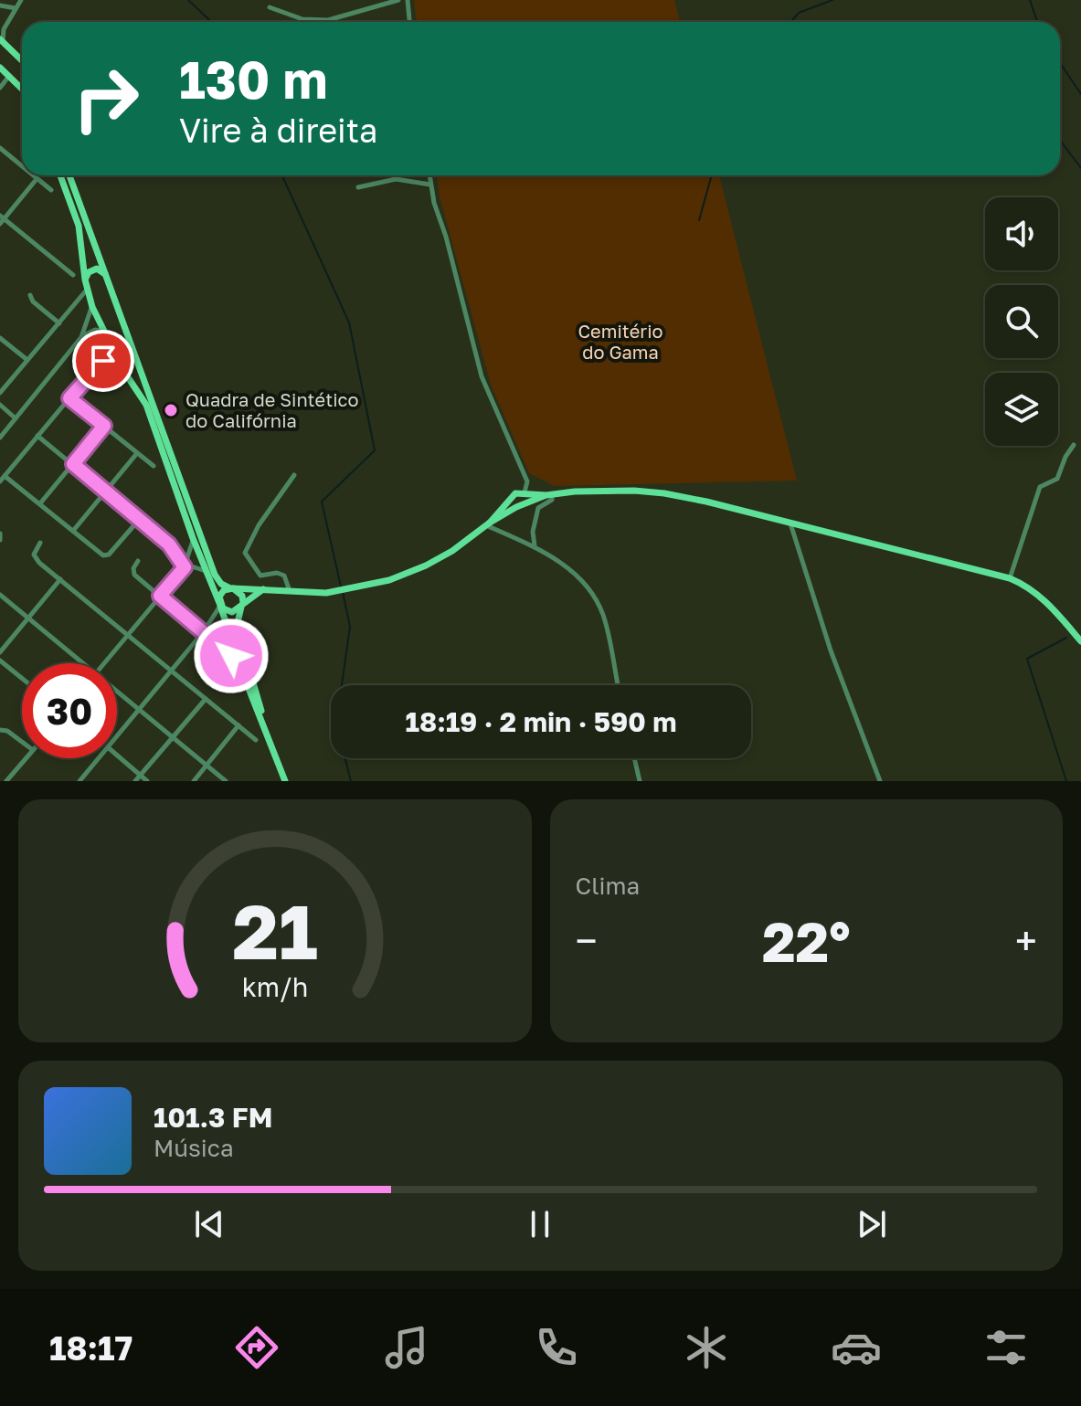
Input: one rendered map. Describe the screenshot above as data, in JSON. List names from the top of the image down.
{
  "parks": ["Cemitério do Gama"],
  "places": ["Quadra de Sintético do Califórnia"],
  "page": {
    "turn": ["130 m", "Vire à direita"],
    "limit": "30",
    "trip": "18:19 · 2 min · 590 m",
    "tile": "Clima",
    "heat": ["−", "22°", "+"],
    "song": ["101.3 FM", "Música"],
    "tabs": "18:17",
    "gauge": ["21", "km/h"]
  }
}
